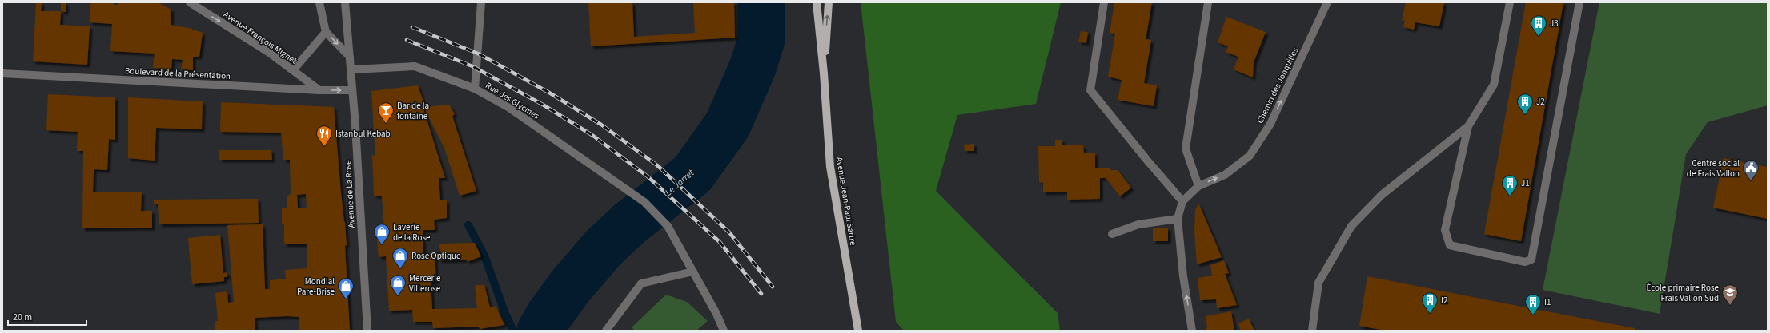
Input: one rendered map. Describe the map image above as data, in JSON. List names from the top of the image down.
{
  "streets": {
    "main road": ["Avenue Jean-Paul Sartre"],
    "street": [
      "Avenue François Mignet",
      "Boulevard de la Présentation",
      "Chemin des Jonquilles",
      "Rue des Glycines",
      "Avenue de La Rose"
    ]
  },
  "crossings": [
    ["Avenue François Mignet", "Boulevard de la Présentation"],
    ["Boulevard de la Présentation", "Avenue de La Rose"],
    ["Rue des Glycines", "Avenue de La Rose"]
  ],
  "one_way": ["Avenue François Mignet", "Chemin des Jonquilles"],
  "water": ["Le Jarret"],
  "places": {
    "building": [
      "J3",
      "J2",
      "J1",
      "I2",
      "I1"
    ],
    "bar": ["Bar de la fontaine"],
    "restaurant": ["Istanbul Kebab"],
    "public building": ["Centre social de Frais Vallon"],
    "shop": [
      "Laverie de la Rose",
      "Rose Optique",
      "Mercerie Villerose",
      "Mondial Pare-Brise"
    ],
    "school or university": ["École primaire Rose Frais Vallon Sud"]
  },
  "scale_bar": "20 m"
}
